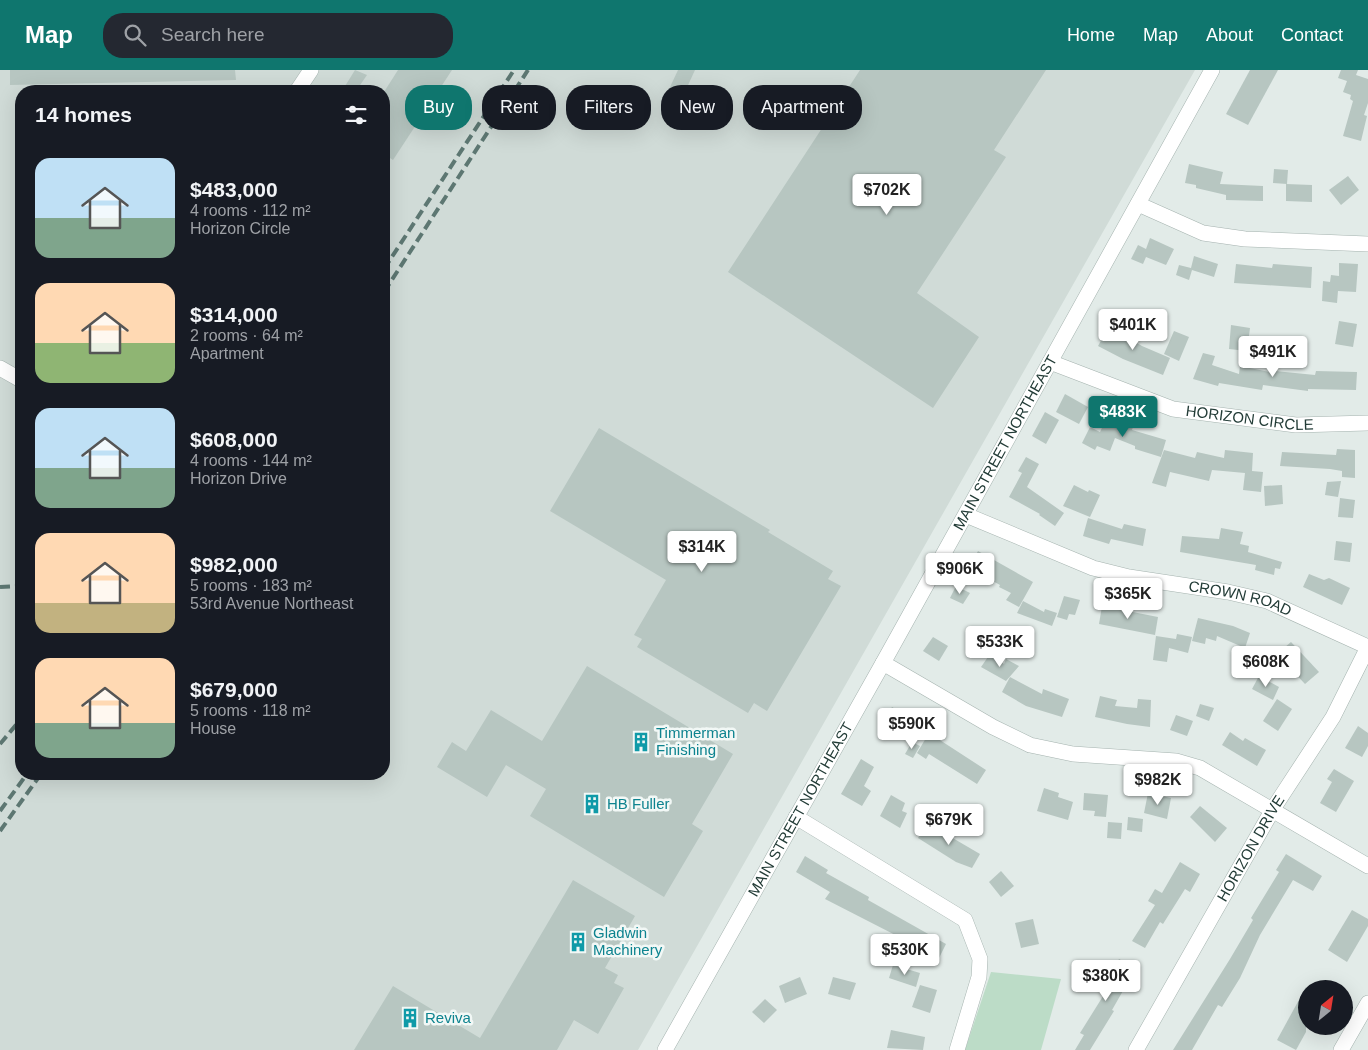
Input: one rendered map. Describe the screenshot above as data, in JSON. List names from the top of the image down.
{
  "streets": {
    "street": [
      "HORIZON CIRCLE",
      "MAIN STREET NORTHEAST",
      "CROWN ROAD",
      "HORIZON DRIVE"
    ]
  },
  "crossings": [
    ["HORIZON CIRCLE", "MAIN STREET NORTHEAST"],
    ["MAIN STREET NORTHEAST", "CROWN ROAD"],
    ["CROWN ROAD", "HORIZON DRIVE"]
  ],
  "places": {
    "building": [
      "Timmerman Finishing",
      "HB Fuller",
      "Gladwin Machinery",
      "Reviva"
    ]
  },
  "north": "top right",
  "page": {
    "header": "Map",
    "search": "Search here",
    "nav": [
      "Home",
      "Map",
      "About",
      "Contact"
    ],
    "chip": [
      "Buy",
      "Rent",
      "Filters",
      "New",
      "Apartment"
    ],
    "heading": "14 homes",
    "list": [
      {
        "name": "$483,000",
        "note": "4 rooms · 112 m² · Horizon Circle"
      },
      {
        "name": "$314,000",
        "note": "2 rooms · 64 m² · Apartment"
      },
      {
        "name": "$608,000",
        "note": "4 rooms · 144 m² · Horizon Drive"
      },
      {
        "name": "$982,000",
        "note": "5 rooms · 183 m² · 53rd Avenue Northeast"
      },
      {
        "name": "$679,000",
        "note": "5 rooms · 118 m² · House"
      }
    ],
    "price": [
      "$702K",
      "$401K",
      "$491K",
      "$483K",
      "$314K",
      "$906K",
      "$365K",
      "$533K",
      "$608K",
      "$590K",
      "$982K",
      "$679K",
      "$530K",
      "$380K"
    ]
  }
}
